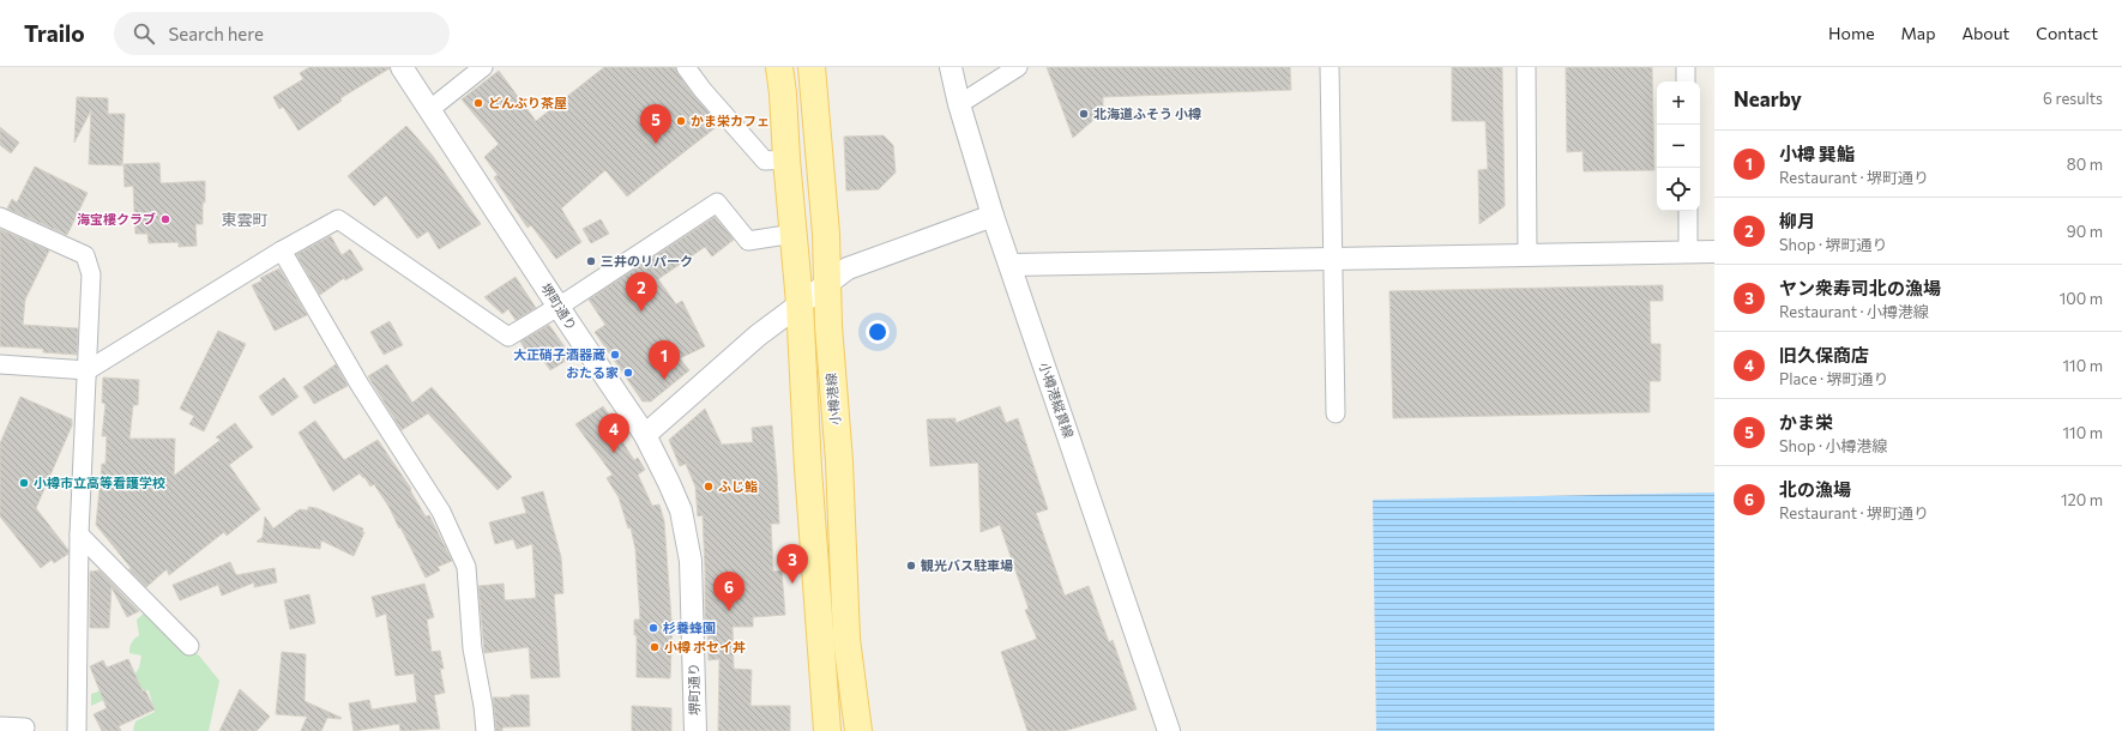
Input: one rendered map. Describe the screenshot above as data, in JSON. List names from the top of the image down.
{
  "streets": {
    "main road": ["小樽港線"],
    "street": ["堺町通り", "小樽港縦貫線"]
  },
  "districts": ["東雲町"],
  "places": [
    "どんぶり茶屋",
    "北海道ふそう 小樽",
    "かま栄カフェ",
    "海宝樓クラブ",
    "三井のリパーク",
    "大正硝子酒器蔵",
    "おたる家",
    "小樽市立高等看護学校",
    "ふじ鮨",
    "観光バス駐車場",
    "杉養蜂園",
    "小樽 ポセイ丼"
  ],
  "page": {
    "header": "Trailo",
    "search": "Search here",
    "nav": [
      "Home",
      "Map",
      "About",
      "Contact"
    ],
    "heading": ["Nearby", "6 results"],
    "map_buttons": ["+", "−"],
    "pins": [
      "5",
      "2",
      "1",
      "4",
      "3",
      "6"
    ],
    "list": [
      {
        "mark": "1",
        "name": "小樽 巽鮨",
        "note": "Restaurant · 堺町通り",
        "value": "80 m"
      },
      {
        "mark": "2",
        "name": "柳月",
        "note": "Shop · 堺町通り",
        "value": "90 m"
      },
      {
        "mark": "3",
        "name": "ヤン衆寿司北の漁場",
        "note": "Restaurant · 小樽港線",
        "value": "100 m"
      },
      {
        "mark": "4",
        "name": "旧久保商店",
        "note": "Place · 堺町通り",
        "value": "110 m"
      },
      {
        "mark": "5",
        "name": "かま栄",
        "note": "Shop · 小樽港線",
        "value": "110 m"
      },
      {
        "mark": "6",
        "name": "北の漁場",
        "note": "Restaurant · 堺町通り",
        "value": "120 m"
      }
    ]
  }
}
